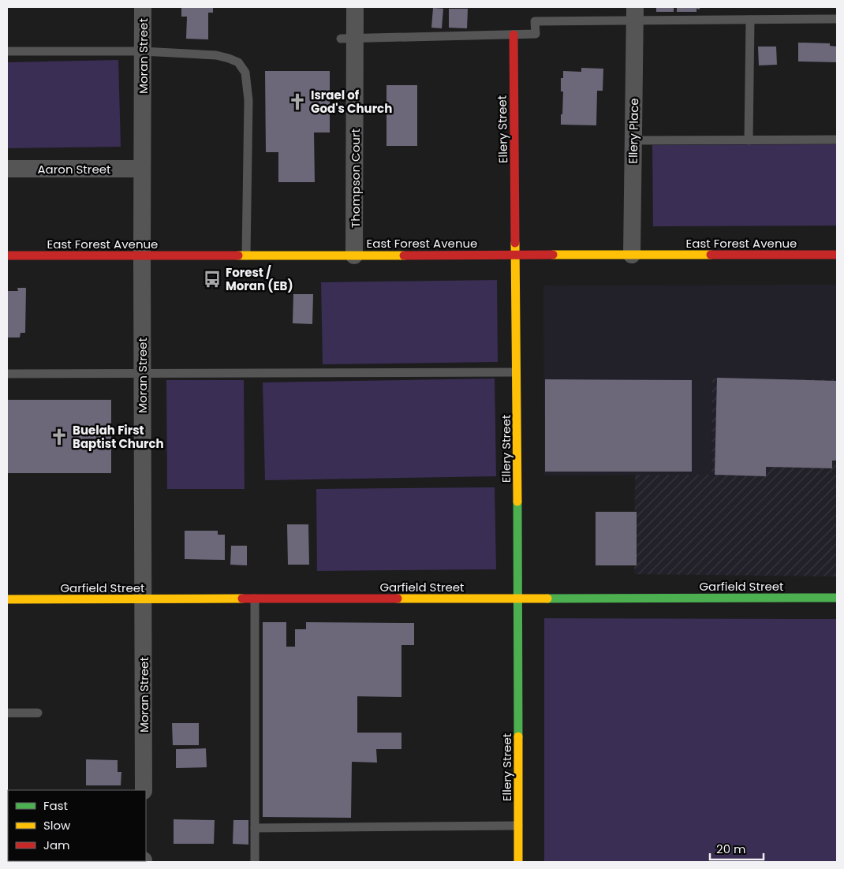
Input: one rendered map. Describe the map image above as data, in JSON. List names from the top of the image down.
{
  "streets": {
    "street": [
      "Moran Street",
      "Ellery Street",
      "Ellery Place",
      "Aaron Street",
      "Thompson Court",
      "East Forest Avenue",
      "Garfield Street"
    ]
  },
  "crossings": [
    ["Moran Street", "Aaron Street"],
    ["Moran Street", "East Forest Avenue"],
    ["Moran Street", "Garfield Street"],
    ["Ellery Street", "East Forest Avenue"],
    ["Ellery Street", "Garfield Street"],
    ["Ellery Place", "East Forest Avenue"],
    ["Thompson Court", "East Forest Avenue"]
  ],
  "places": {
    "church": ["Israel of God's Church", "Buelah First Baptist Church"],
    "bus stop": ["Forest / Moran (EB)"]
  },
  "legend": ["Fast", "Slow", "Jam"],
  "scale_bar": "20 m"
}
